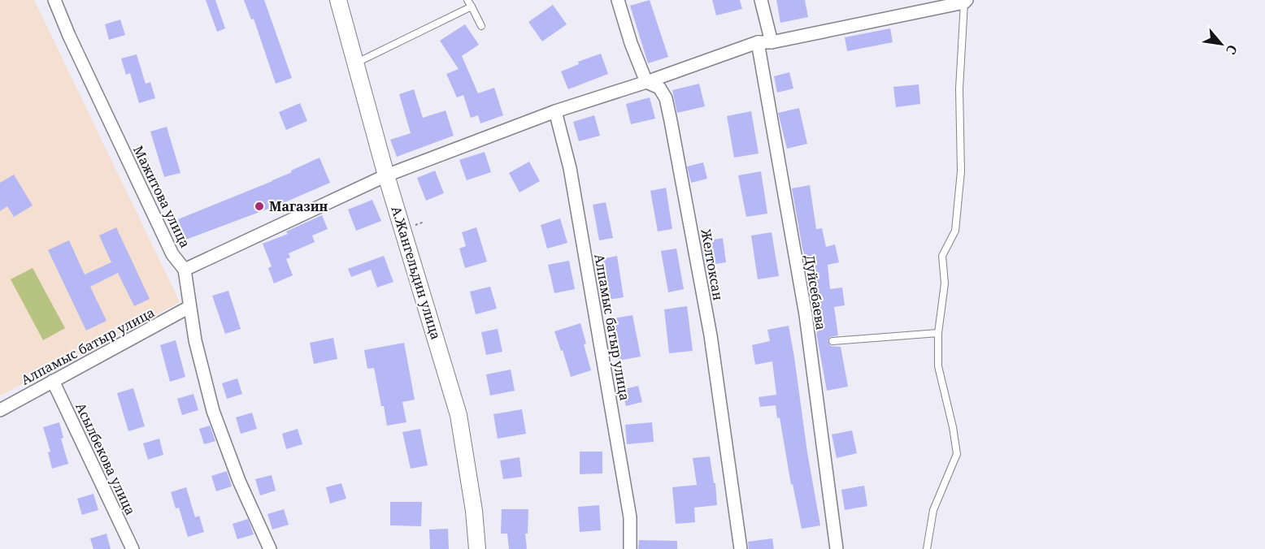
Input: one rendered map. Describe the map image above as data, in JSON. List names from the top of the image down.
{
  "streets": {
    "street": [
      "Мажитова улица",
      "Желтоксан",
      "А.Жангельдин улица",
      "Дуйсебаева",
      "Алпамыс батыр улица",
      "Асылбекова улица"
    ]
  },
  "crossings": [
    ["Мажитова улица", "Алпамыс батыр улица"],
    ["Алпамыс батыр улица", "Асылбекова улица"]
  ],
  "places": ["Магазин"],
  "north": "bottom right"
}
